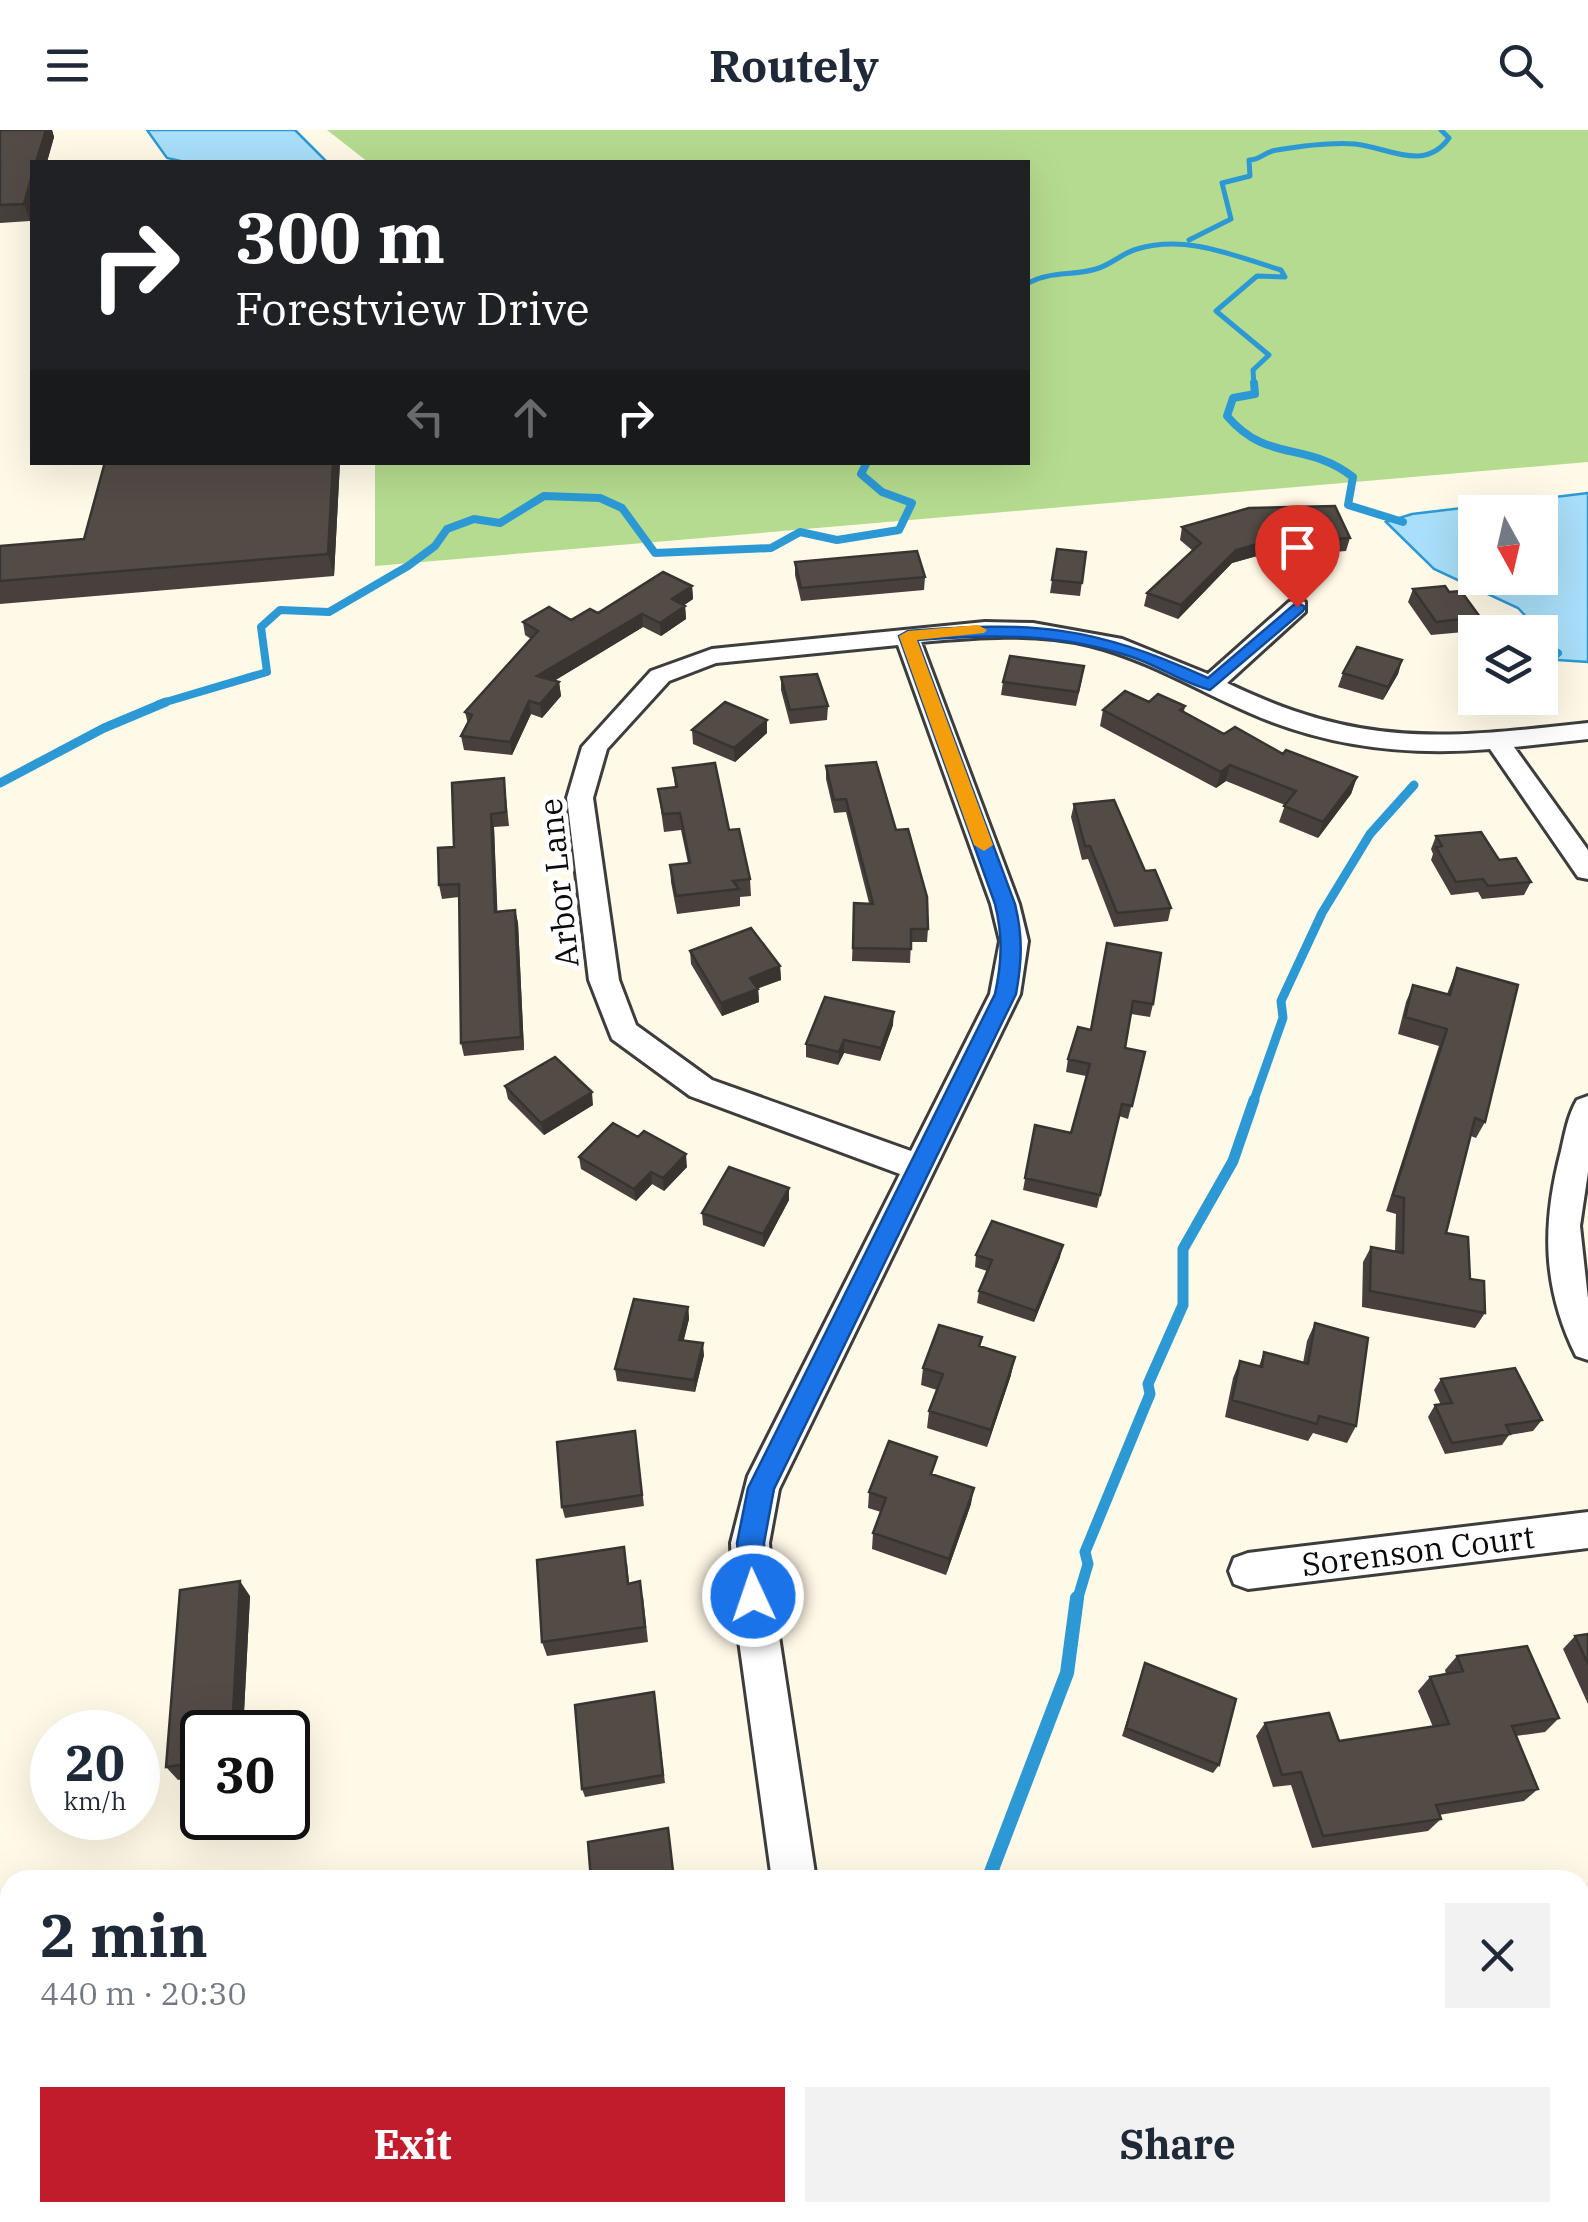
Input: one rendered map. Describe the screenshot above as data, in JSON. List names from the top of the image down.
{
  "streets": {
    "street": ["Arbor Lane", "Sorenson Court"]
  },
  "north": "bottom",
  "page": {
    "header": "Routely",
    "turn": ["300 m", "Forestview Drive"],
    "speed": "20 km/h",
    "limit": "30",
    "heading": ["2 min", "440 m · 20:30"],
    "buttons": ["Exit", "Share"]
  }
}
